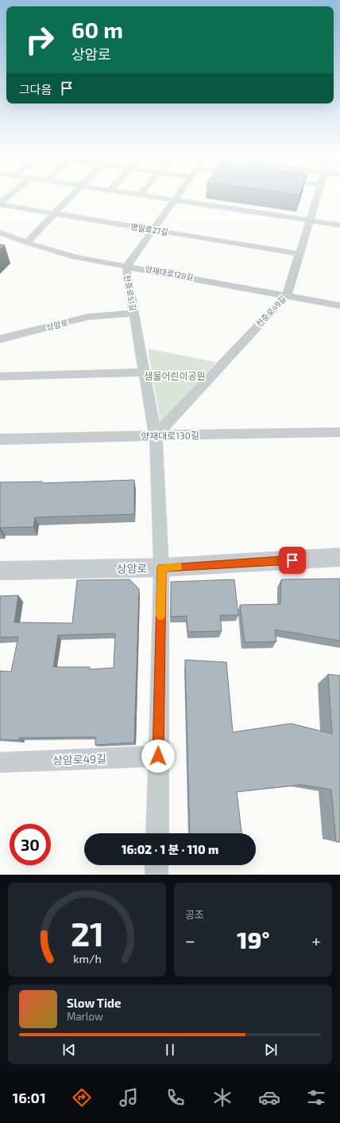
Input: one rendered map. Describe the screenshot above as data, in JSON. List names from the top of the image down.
{
  "streets": {
    "street": [
      "명일로27길",
      "양재대로128길",
      "천중로51길",
      "천중로49길",
      "상암로",
      "양재대로130길",
      "상암로49길"
    ]
  },
  "crossings": [
    ["명일로27길", "천중로51길"],
    ["명일로27길", "천중로49길"],
    ["양재대로128길", "천중로51길"],
    ["양재대로128길", "천중로49길"],
    ["천중로51길", "천중로49길"],
    ["천중로51길", "상암로"],
    ["천중로51길", "양재대로130길"],
    ["천중로49길", "양재대로130길"]
  ],
  "parks": ["샘물어린이공원"],
  "page": {
    "turn": ["60 m", "상암로"],
    "then": "그다음",
    "limit": "30",
    "trip": "16:02 · 1 분 · 110 m",
    "tile": "공조",
    "heat": ["−", "19°", "+"],
    "song": ["Slow Tide", "Marlow"],
    "tabs": "16:01",
    "gauge": ["21", "km/h"]
  }
}
